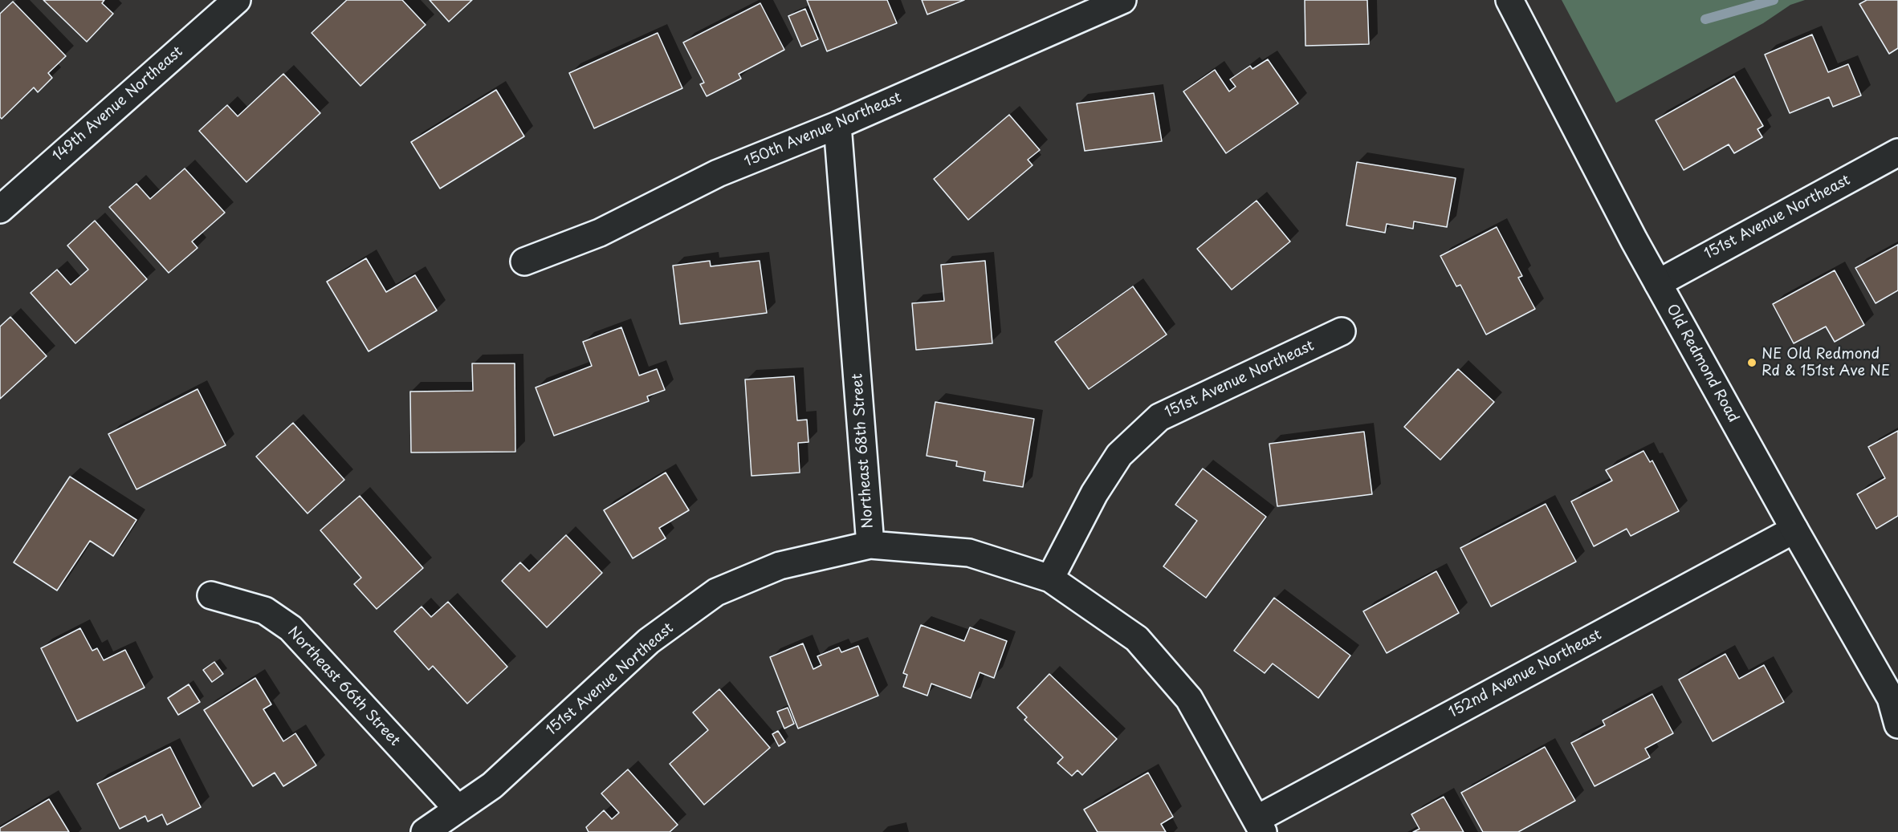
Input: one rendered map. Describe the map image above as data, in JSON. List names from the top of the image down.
{
  "streets": {
    "street": [
      "149th Avenue Northeast",
      "150th Avenue Northeast",
      "151st Avenue Northeast",
      "Old Redmond Road",
      "Northeast 68th Street",
      "152nd Avenue Northeast",
      "Northeast 66th Street"
    ]
  },
  "crossings": [
    ["150th Avenue Northeast", "Northeast 68th Street"],
    ["151st Avenue Northeast", "Old Redmond Road"],
    ["151st Avenue Northeast", "Northeast 68th Street"],
    ["151st Avenue Northeast", "Northeast 66th Street"],
    ["Old Redmond Road", "152nd Avenue Northeast"],
    ["Northeast 68th Street", "152nd Avenue Northeast"]
  ],
  "places": ["NE Old Redmond Rd & 151st Ave NE"]
}
